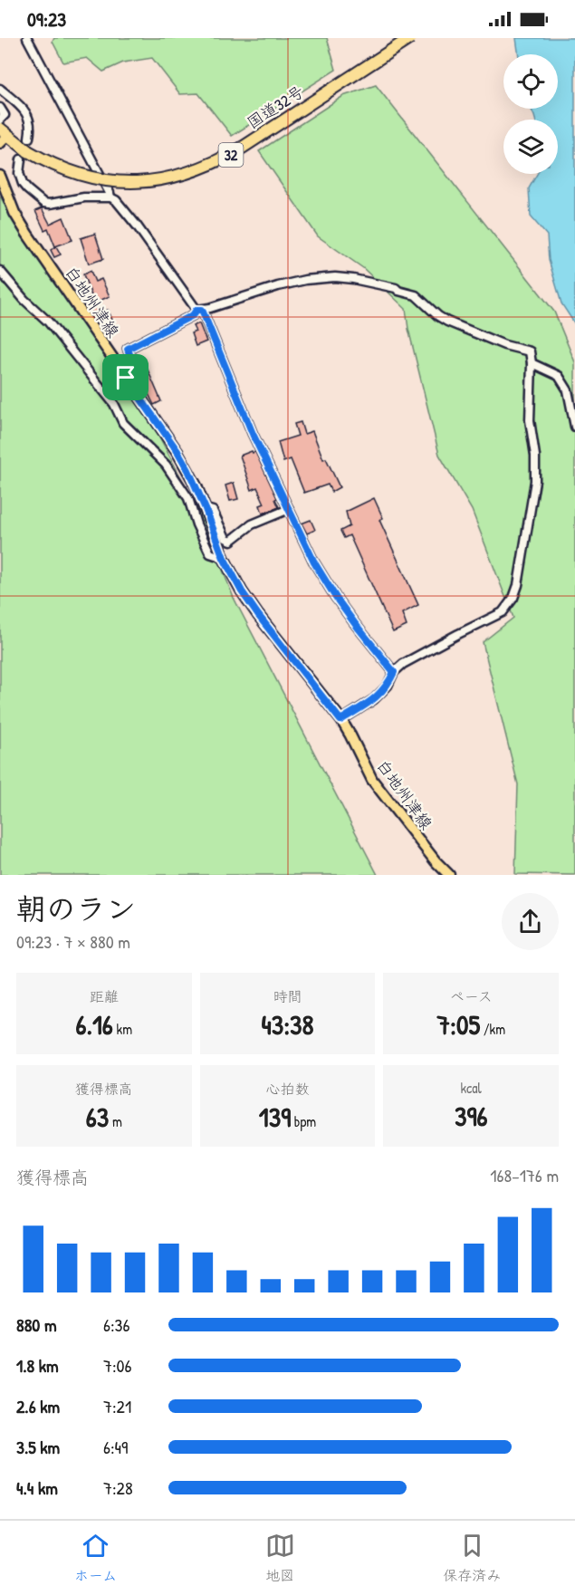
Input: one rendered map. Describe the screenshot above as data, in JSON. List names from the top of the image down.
{
  "streets": {
    "highway": ["国道32号", "32"],
    "main road": ["白地州津線"]
  },
  "page": {
    "status": "09:23",
    "heading": ["朝のラン", "09:23 · 7 × 880 m"],
    "stats": [
      ["距離", "6.16 km"],
      ["時間", "43:38"],
      ["ペース", "7:05 /km"],
      ["獲得標高", "63 m"],
      ["心拍数", "139 bpm"],
      ["kcal", "396"]
    ],
    "chart": ["獲得標高", "168–176 m"],
    "list": [
      {
        "name": "880 m",
        "note": "6:36"
      },
      {
        "name": "1.8 km",
        "note": "7:06"
      },
      {
        "name": "2.6 km",
        "note": "7:21"
      },
      {
        "name": "3.5 km",
        "note": "6:49"
      },
      {
        "name": "4.4 km",
        "note": "7:28"
      }
    ],
    "tabs": ["ホーム", "地図", "保存済み"]
  }
}
